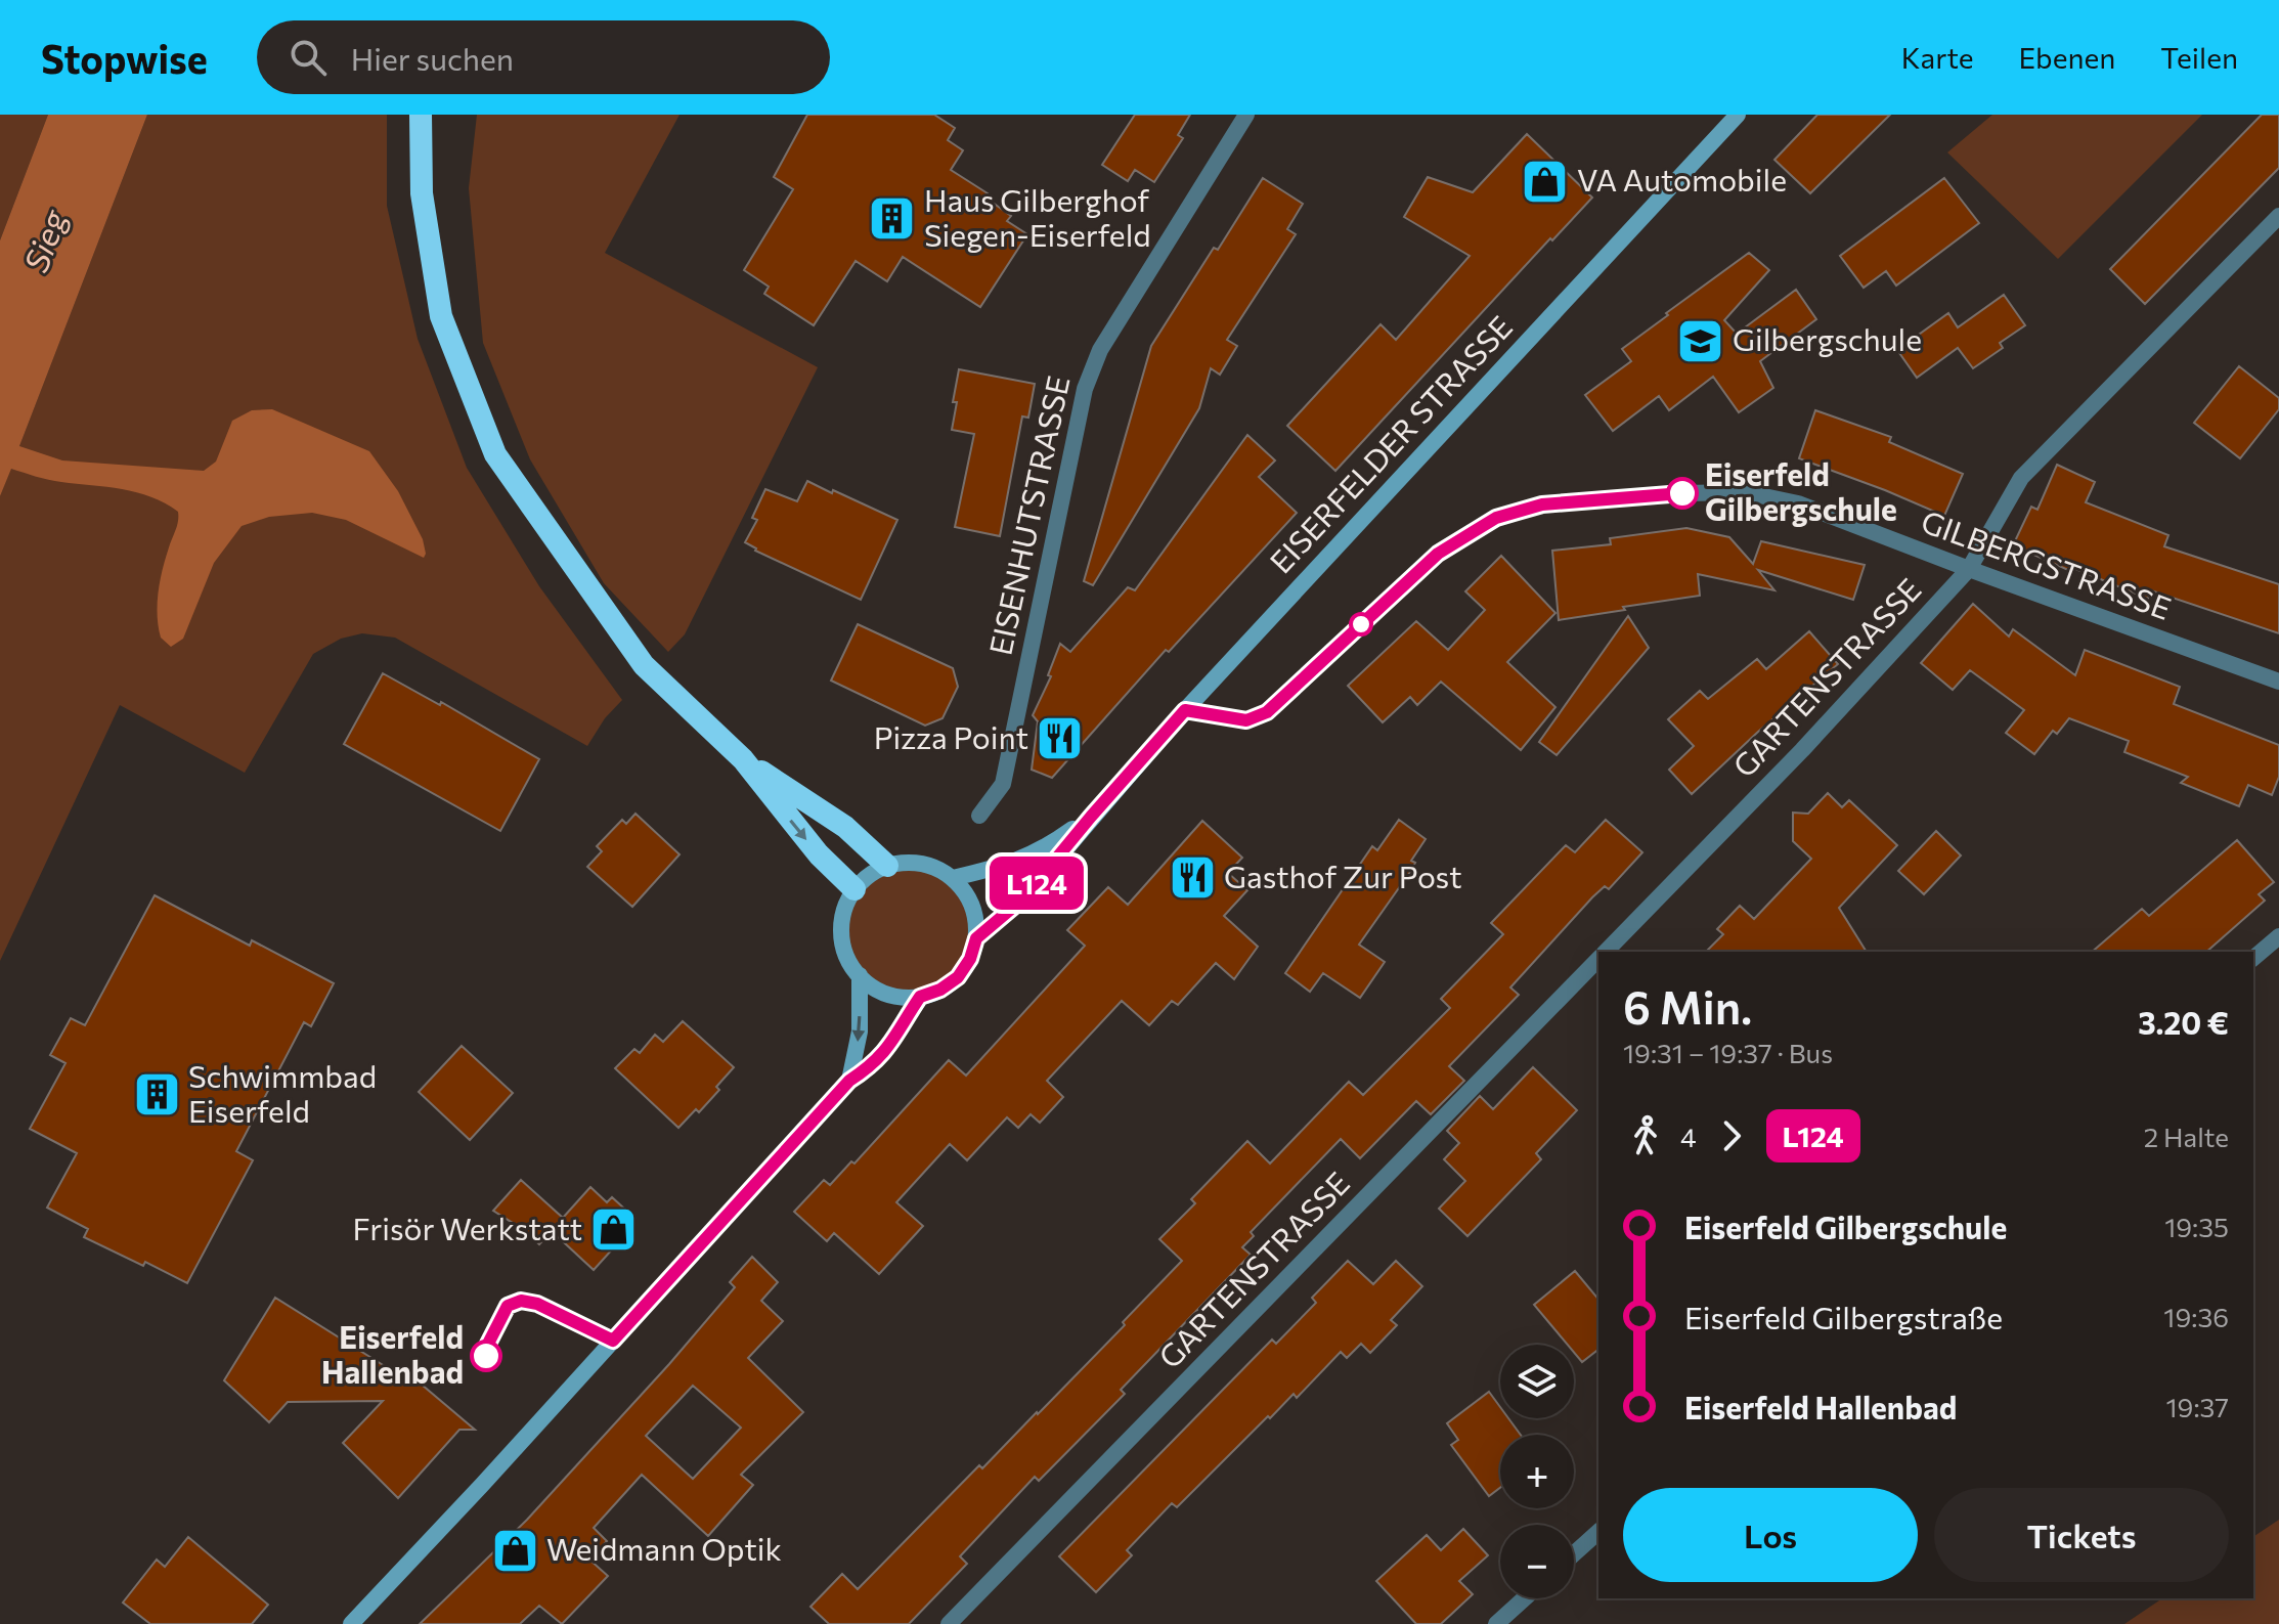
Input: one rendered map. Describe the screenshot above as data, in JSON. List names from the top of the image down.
{
  "streets": {
    "main road": ["EISERFELDER STRASSE"],
    "street": ["EISENHUTSTRASSE", "GILBERGSTRASSE", "GARTENSTRASSE"]
  },
  "crossings": [
    ["EISERFELDER STRASSE", "GILBERGSTRASSE"],
    ["GILBERGSTRASSE", "GARTENSTRASSE"]
  ],
  "water": ["Sieg"],
  "places": {
    "shop": ["VA Automobile", "Frisör Werkstatt", "Weidmann Optik"],
    "building": ["Haus Gilberghof Siegen-Eiserfeld", "Schwimmbad Eiserfeld"],
    "school or university": ["Gilbergschule"],
    "other": ["Eiserfeld Gilbergschule", "Eiserfeld Hallenbad"],
    "restaurant": ["Pizza Point", "Gasthof Zur Post"]
  },
  "lines": ["bus line L124"],
  "page": {
    "header": "Stopwise",
    "search": "Hier suchen",
    "nav": ["Karte", "Ebenen", "Teilen"],
    "on_map": "L124",
    "heading": ["6 Min.", "19:31 – 19:37 · Bus", "3.20 €"],
    "legs": ["4", "L124", "2 Halte"],
    "list": [
      {
        "name": "Eiserfeld Gilbergschule",
        "value": "19:35"
      },
      {
        "name": "Eiserfeld Gilbergstraße",
        "value": "19:36"
      },
      {
        "name": "Eiserfeld Hallenbad",
        "value": "19:37"
      }
    ],
    "map_buttons": ["+", "−"],
    "buttons": ["Los", "Tickets"]
  }
}
